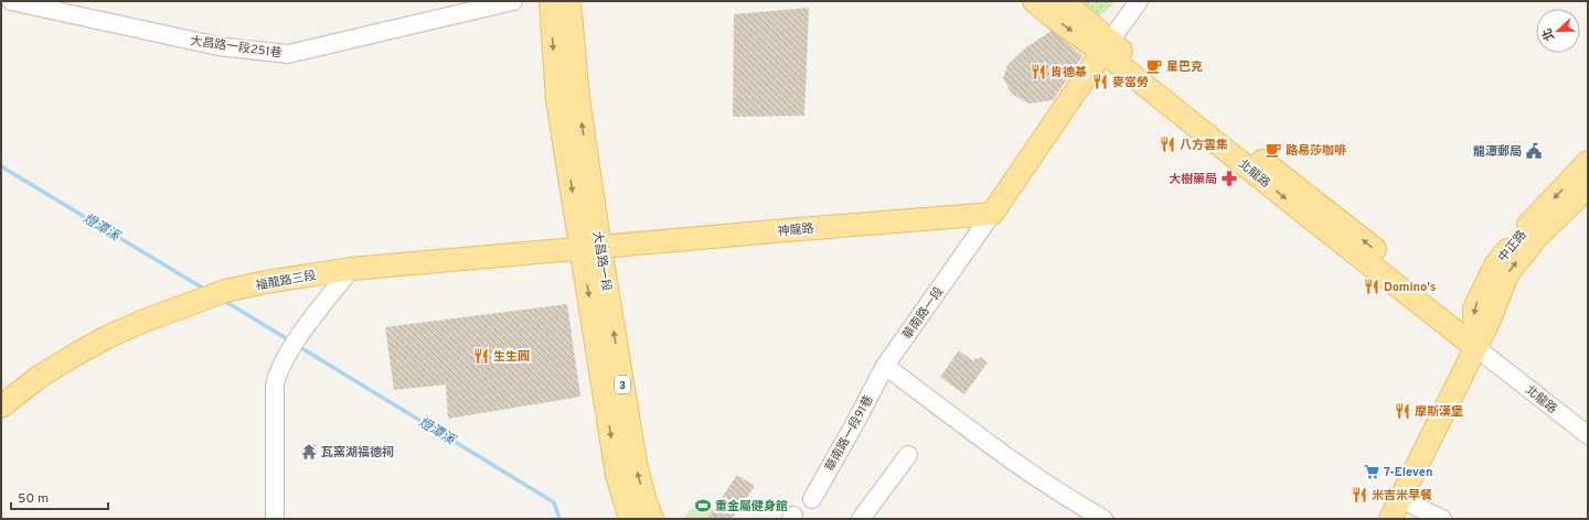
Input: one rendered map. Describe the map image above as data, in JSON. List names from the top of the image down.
{
  "streets": {
    "main road": [
      "北龍路",
      "神龍路",
      "中正路",
      "大昌路一段",
      "福龍路三段",
      "華南路一段",
      "3"
    ],
    "street": ["大昌路一段251巷", "華南路一段91巷"]
  },
  "crossings": [
    ["北龍路", "中正路"],
    ["北龍路", "華南路一段"],
    ["神龍路", "大昌路一段"],
    ["神龍路", "福龍路三段"],
    ["神龍路", "華南路一段"],
    ["大昌路一段", "福龍路三段"],
    ["華南路一段", "華南路一段91巷"]
  ],
  "water": ["燈潭溪"],
  "places": {
    "cafe": ["星巴克", "路易莎咖啡"],
    "restaurant": [
      "肯德基",
      "麥當勞",
      "八方雲集",
      "Domino's",
      "生生圓",
      "摩斯漢堡",
      "米吉米早餐"
    ],
    "public building": ["龍潭郵局"],
    "pharmacy": ["大樹藥局"],
    "temple": ["瓦窯湖福德祠"],
    "supermarket": ["7-Eleven"],
    "sports": ["重金屬健身館"]
  },
  "scale_bar": "50 m",
  "north": "left"
}
